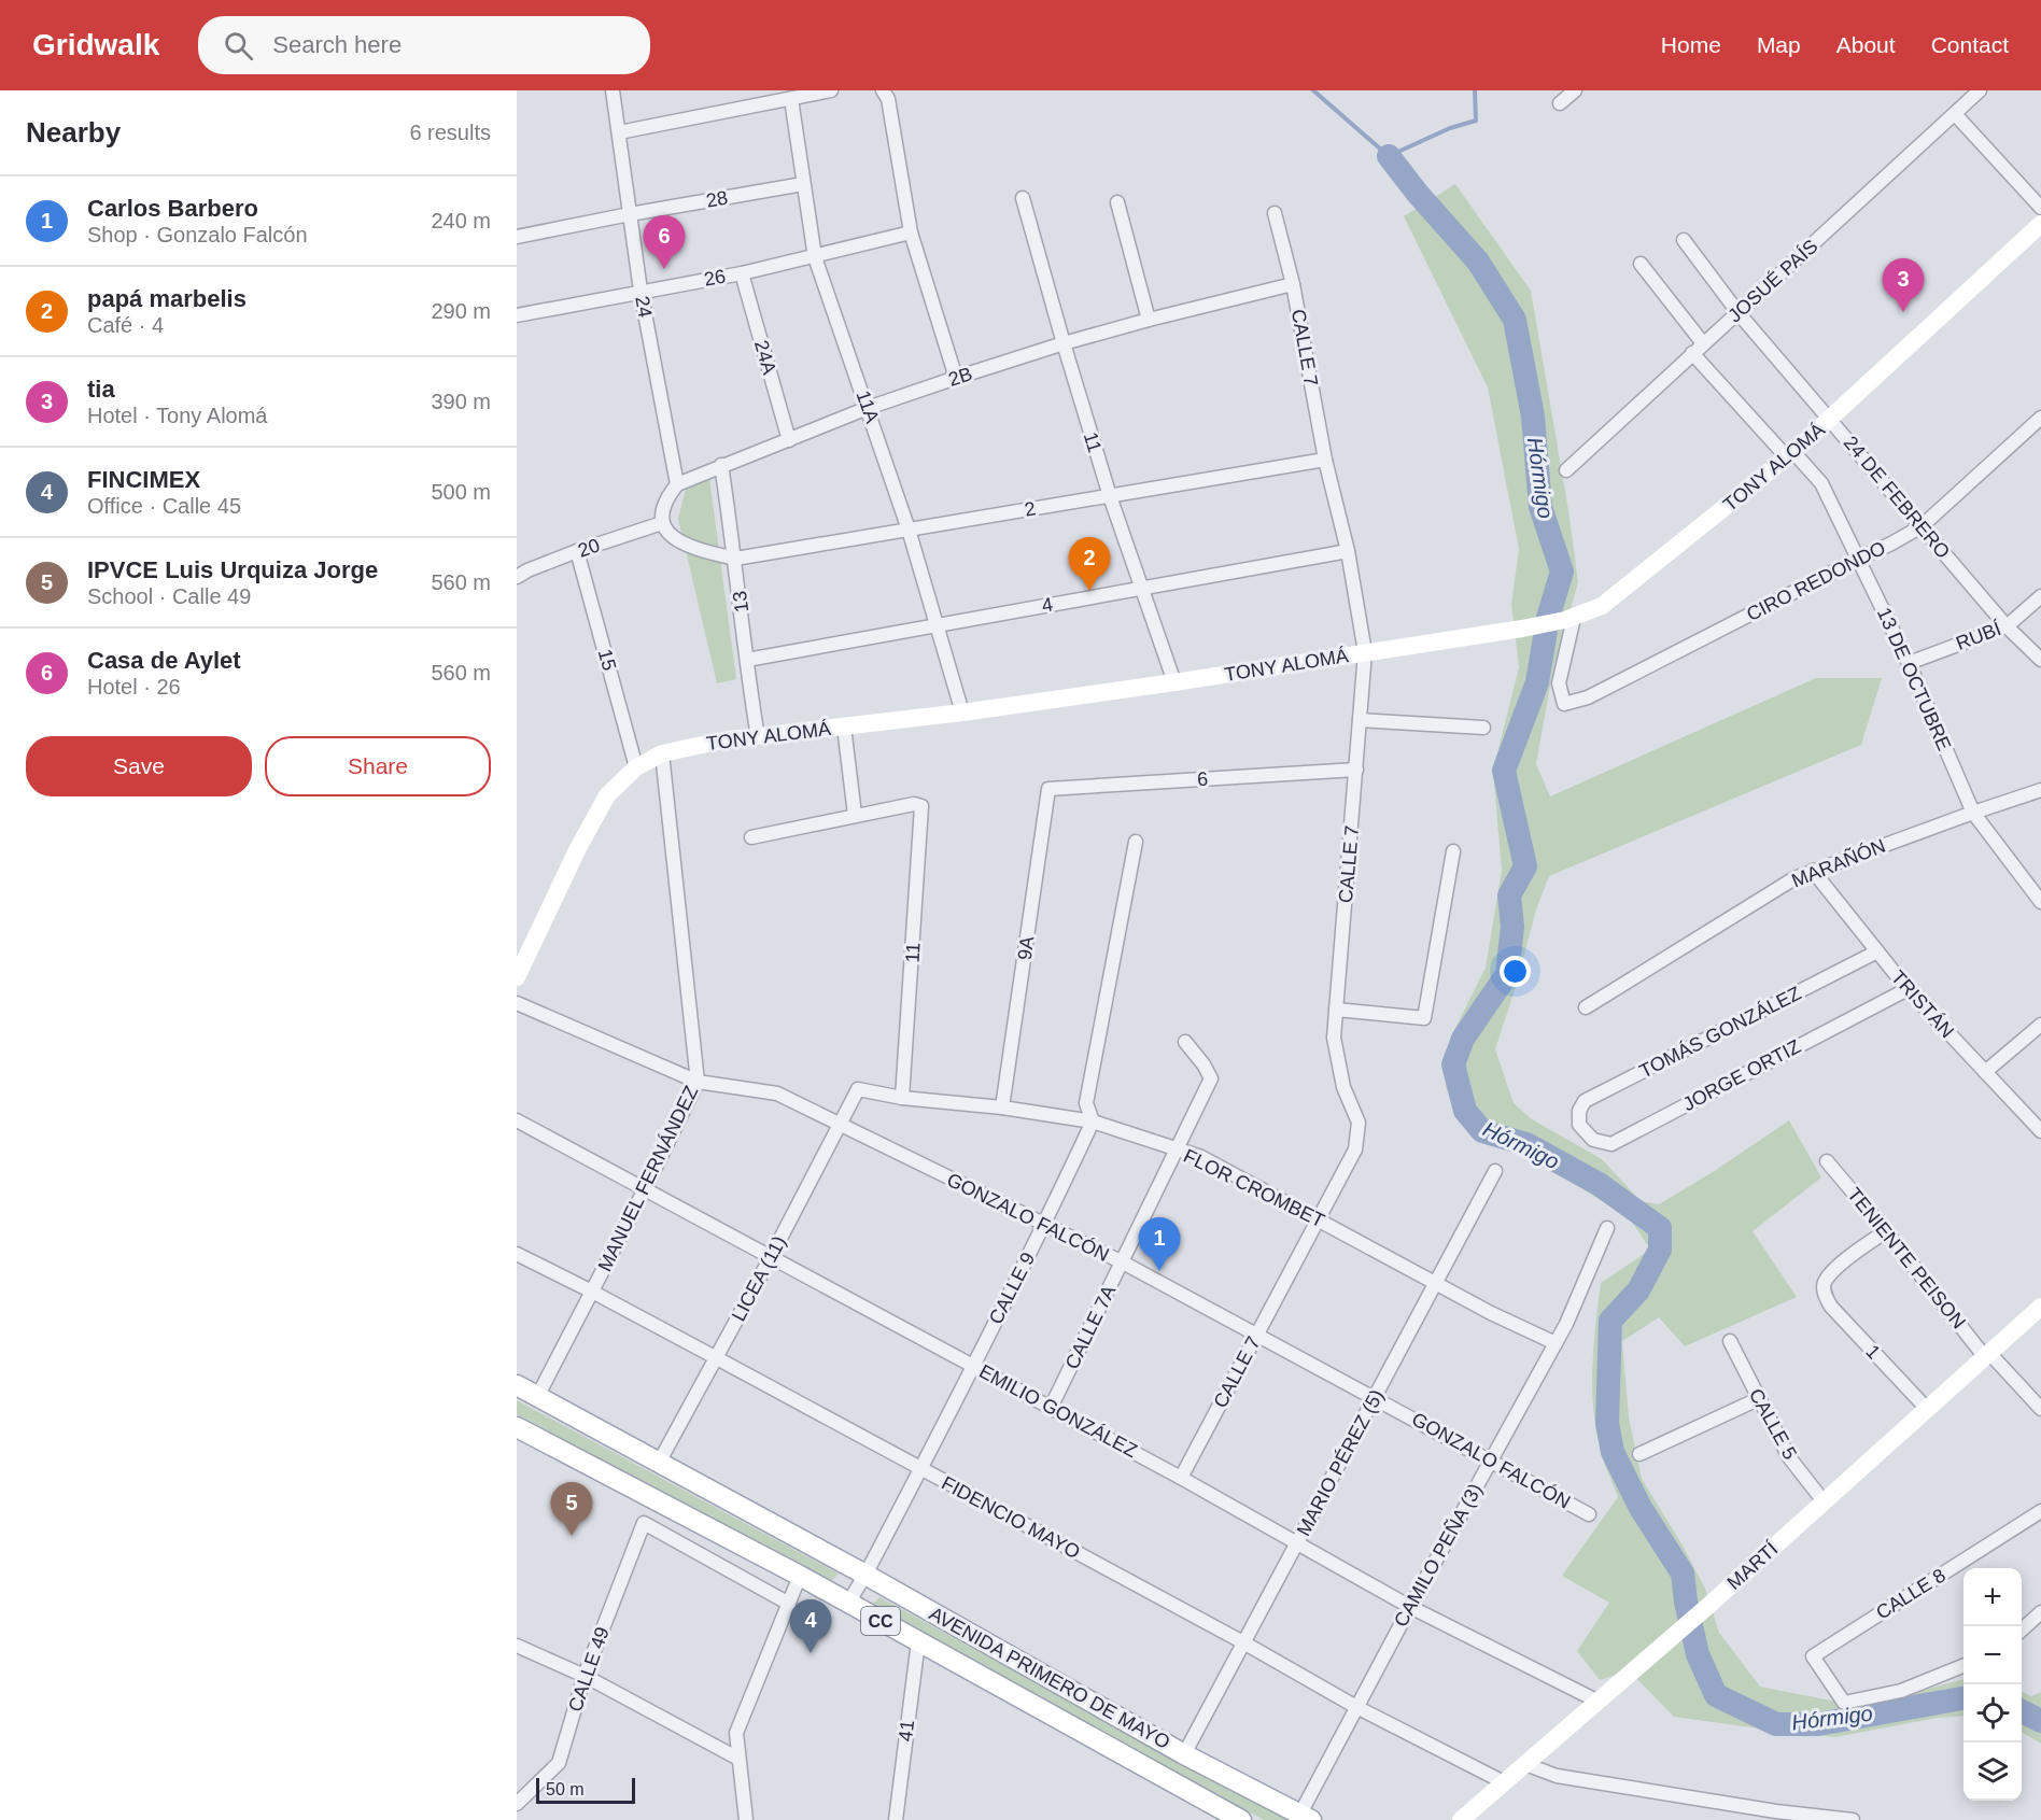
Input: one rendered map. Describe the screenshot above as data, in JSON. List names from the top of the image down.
{
  "streets": {
    "main road": ["CC", "AVENIDA PRIMERO DE MAYO"],
    "street": [
      "28",
      "26",
      "JOSUÉ PAÍS",
      "24",
      "CALLE 7",
      "24A",
      "2B",
      "11A",
      "11",
      "TONY ALOMÁ",
      "24 DE FEBRERO",
      "2",
      "20",
      "CIRO REDONDO",
      "13",
      "4",
      "RUBÍ",
      "15",
      "13 DE OCTUBRE",
      "6",
      "MARAÑÓN",
      "9A",
      "TRISTÁN",
      "TOMÁS GONZÁLEZ",
      "JORGE ORTIZ",
      "MANUEL FERNÁNDEZ",
      "FLOR CROMBET",
      "GONZALO FALCÓN",
      "TENIENTE PEISON",
      "LICEA (11)",
      "CALLE 9",
      "CALLE 7A",
      "1",
      "EMILIO GONZÁLEZ",
      "CALLE 5",
      "MARIO PÉREZ (5)",
      "FIDENCIO MAYO",
      "CAMILO PEÑA (3)",
      "MARTÍ",
      "CALLE 8",
      "CALLE 49",
      "41"
    ]
  },
  "crossings": [
    ["28", "24"],
    ["28", "11A"],
    ["26", "24"],
    ["26", "24A"],
    ["26", "11A"],
    ["JOSUÉ PAÍS", "24 DE FEBRERO"],
    ["JOSUÉ PAÍS", "13 DE OCTUBRE"],
    ["24", "2B"],
    ["CALLE 7", "2B"],
    ["CALLE 7", "TONY ALOMÁ"],
    ["CALLE 7", "2"],
    ["CALLE 7", "4"],
    ["CALLE 7", "6"],
    ["CALLE 7", "FLOR CROMBET"],
    ["CALLE 7", "GONZALO FALCÓN"],
    ["CALLE 7", "EMILIO GONZÁLEZ"],
    ["24A", "2B"],
    ["2B", "11A"],
    ["2B", "11"],
    ["2B", "13"],
    ["11A", "TONY ALOMÁ"],
    ["11A", "2"],
    ["11A", "4"],
    ["11", "TONY ALOMÁ"],
    ["11", "2"],
    ["11", "4"],
    ["11", "FLOR CROMBET"],
    ["TONY ALOMÁ", "24 DE FEBRERO"],
    ["TONY ALOMÁ", "CIRO REDONDO"],
    ["TONY ALOMÁ", "13"],
    ["TONY ALOMÁ", "15"],
    ["TONY ALOMÁ", "13 DE OCTUBRE"],
    ["TONY ALOMÁ", "MANUEL FERNÁNDEZ"],
    ["24 DE FEBRERO", "CIRO REDONDO"],
    ["24 DE FEBRERO", "RUBÍ"],
    ["2", "13"],
    ["20", "15"],
    ["CIRO REDONDO", "13 DE OCTUBRE"],
    ["13", "4"],
    ["RUBÍ", "13 DE OCTUBRE"],
    ["13 DE OCTUBRE", "MARAÑÓN"],
    ["6", "9A"],
    ["MARAÑÓN", "TRISTÁN"],
    ["9A", "FLOR CROMBET"],
    ["TRISTÁN", "TOMÁS GONZÁLEZ"],
    ["TRISTÁN", "JORGE ORTIZ"],
    ["TOMÁS GONZÁLEZ", "JORGE ORTIZ"],
    ["MANUEL FERNÁNDEZ", "GONZALO FALCÓN"],
    ["MANUEL FERNÁNDEZ", "EMILIO GONZÁLEZ"],
    ["MANUEL FERNÁNDEZ", "FIDENCIO MAYO"],
    ["MANUEL FERNÁNDEZ", "AVENIDA PRIMERO DE MAYO"],
    ["FLOR CROMBET", "LICEA (11)"],
    ["FLOR CROMBET", "CALLE 9"],
    ["FLOR CROMBET", "CALLE 7A"],
    ["FLOR CROMBET", "MARIO PÉREZ (5)"],
    ["FLOR CROMBET", "CAMILO PEÑA (3)"],
    ["GONZALO FALCÓN", "LICEA (11)"],
    ["GONZALO FALCÓN", "CALLE 9"],
    ["GONZALO FALCÓN", "CALLE 7A"],
    ["GONZALO FALCÓN", "MARIO PÉREZ (5)"],
    ["GONZALO FALCÓN", "CAMILO PEÑA (3)"],
    ["TENIENTE PEISON", "1"],
    ["TENIENTE PEISON", "MARTÍ"],
    ["LICEA (11)", "EMILIO GONZÁLEZ"],
    ["LICEA (11)", "FIDENCIO MAYO"],
    ["LICEA (11)", "AVENIDA PRIMERO DE MAYO"],
    ["CALLE 9", "EMILIO GONZÁLEZ"],
    ["CALLE 9", "FIDENCIO MAYO"],
    ["CALLE 9", "AVENIDA PRIMERO DE MAYO"],
    ["CALLE 7A", "EMILIO GONZÁLEZ"],
    ["1", "MARTÍ"],
    ["EMILIO GONZÁLEZ", "MARIO PÉREZ (5)"],
    ["EMILIO GONZÁLEZ", "CAMILO PEÑA (3)"],
    ["EMILIO GONZÁLEZ", "MARTÍ"],
    ["CALLE 5", "MARTÍ"],
    ["MARIO PÉREZ (5)", "FIDENCIO MAYO"],
    ["MARIO PÉREZ (5)", "AVENIDA PRIMERO DE MAYO"],
    ["FIDENCIO MAYO", "CAMILO PEÑA (3)"],
    ["FIDENCIO MAYO", "MARTÍ"],
    ["CAMILO PEÑA (3)", "AVENIDA PRIMERO DE MAYO"],
    ["AVENIDA PRIMERO DE MAYO", "41"]
  ],
  "water": ["Hórmigo"],
  "scale_bar": "50 m",
  "page": {
    "header": "Gridwalk",
    "search": "Search here",
    "nav": [
      "Home",
      "Map",
      "About",
      "Contact"
    ],
    "heading": ["Nearby", "6 results"],
    "list": [
      {
        "mark": "1",
        "name": "Carlos Barbero",
        "note": "Shop · Gonzalo Falcón",
        "value": "240 m"
      },
      {
        "mark": "2",
        "name": "papá marbelis",
        "note": "Café · 4",
        "value": "290 m"
      },
      {
        "mark": "3",
        "name": "tia",
        "note": "Hotel · Tony Alomá",
        "value": "390 m"
      },
      {
        "mark": "4",
        "name": "FINCIMEX",
        "note": "Office · Calle 45",
        "value": "500 m"
      },
      {
        "mark": "5",
        "name": "IPVCE Luis Urquiza Jorge",
        "note": "School · Calle 49",
        "value": "560 m"
      },
      {
        "mark": "6",
        "name": "Casa de Aylet",
        "note": "Hotel · 26",
        "value": "560 m"
      }
    ],
    "pins": [
      "6",
      "3",
      "2",
      "1",
      "5",
      "4"
    ],
    "buttons": ["Save", "Share"],
    "map_buttons": ["+", "−"],
    "scale": "50 m"
  }
}
